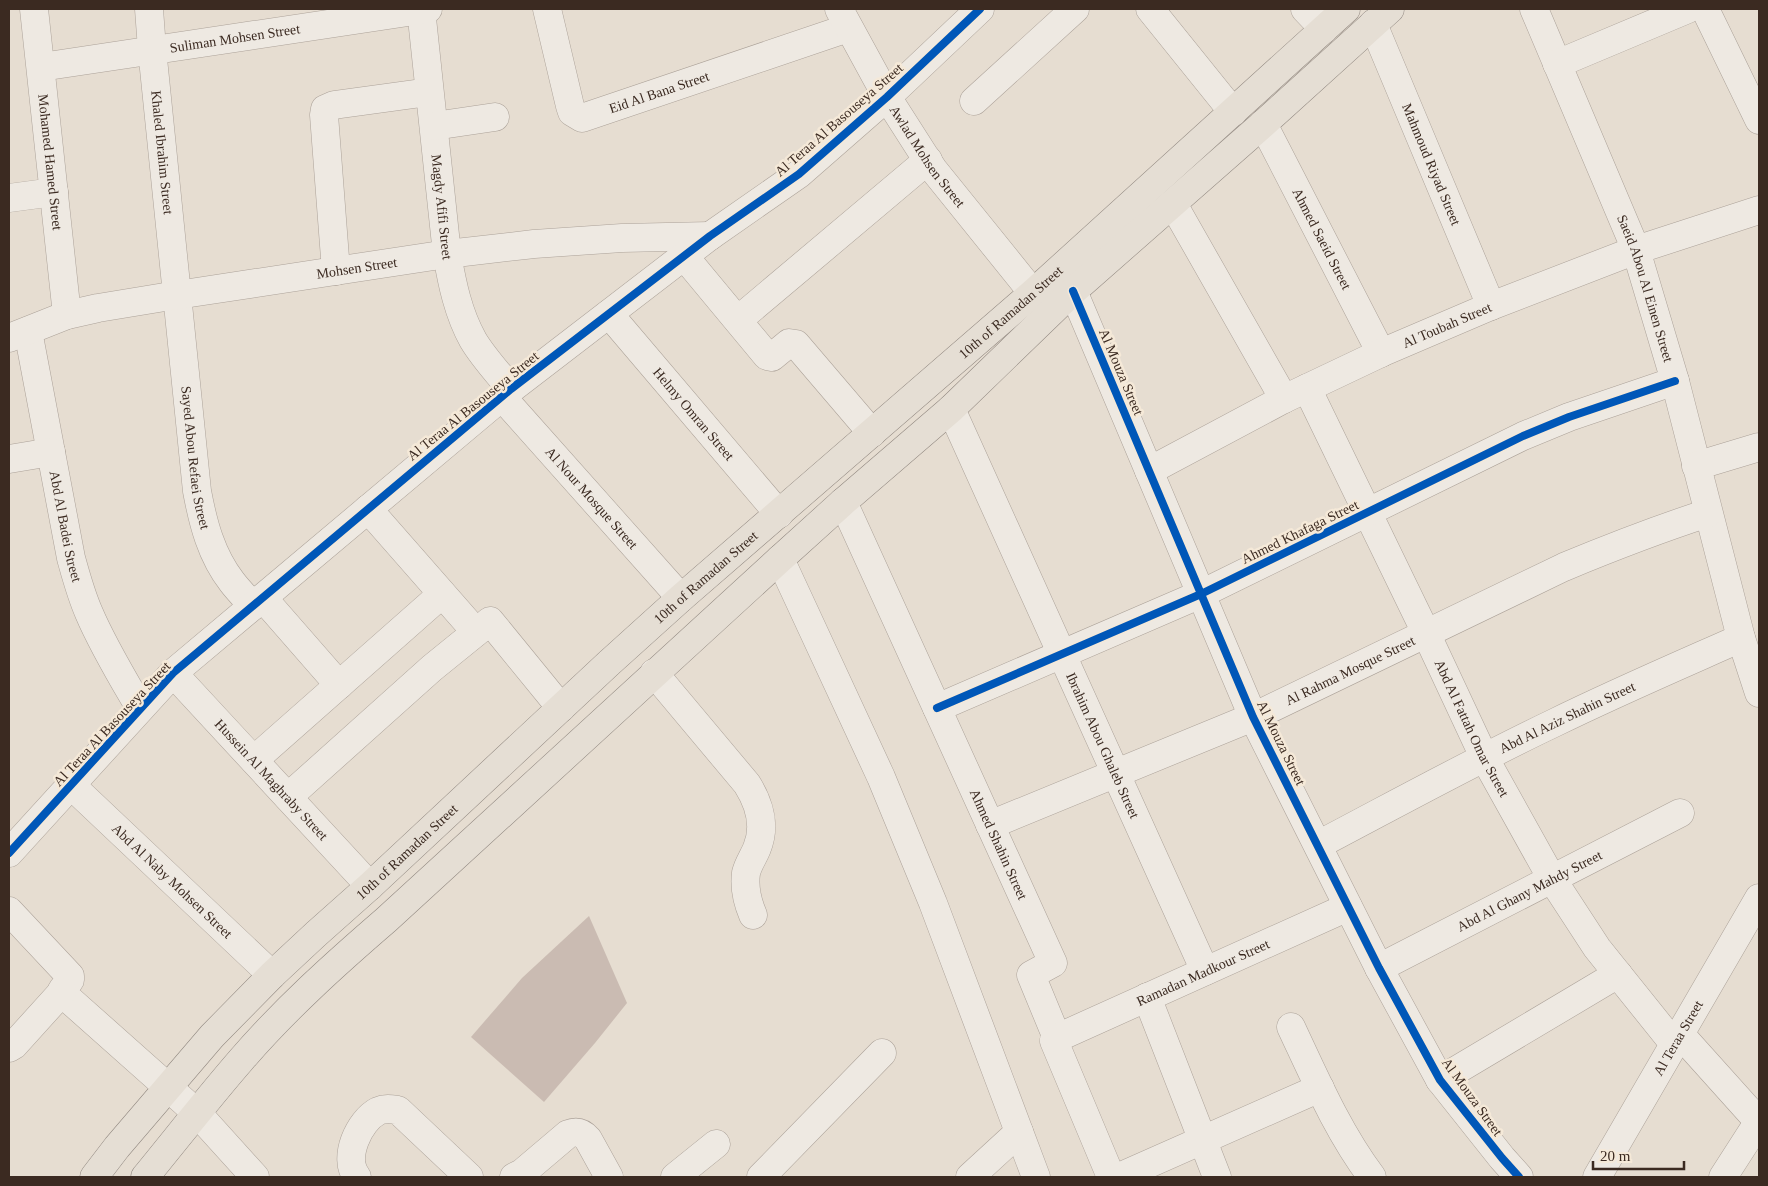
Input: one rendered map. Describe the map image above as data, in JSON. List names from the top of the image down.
{
  "streets": {
    "main road": ["10th of Ramadan Street"],
    "street": [
      "Suliman Mohsen Street",
      "Eid Al Bana Street",
      "Al Teraa Al Basouseya Street",
      "Khaled Ibrahim Street",
      "Awlad Mohsen Street",
      "Mohamed Hamed Street",
      "Mahmoud Riyad Street",
      "Magdy Afifi Street",
      "Ahmed Saeid Street",
      "Mohsen Street",
      "Saeid Abou Al Einen Street",
      "Al Toubah Street",
      "Al Mouza Street",
      "Helmy Omran Street",
      "Sayed Abou Refaei Street",
      "Al Nour Mosque Street",
      "Abd Al Badei Street",
      "Ahmed Khafaga Street",
      "Al Rahma Mosque Street",
      "Abd Al Aziz Shahin Street",
      "Abd Al Fattah Omar Street",
      "Ibrahim Abou Ghaleb Street",
      "Hussein Al Maghraby Street",
      "Ahmed Shahin Street",
      "Abd Al Naby Mohsen Street",
      "Abd Al Ghany Mahdy Street",
      "Ramadan Madkour Street",
      "Al Teraa Street"
    ]
  },
  "crossings": [
    ["Suliman Mohsen Street", "Khaled Ibrahim Street"],
    ["Suliman Mohsen Street", "Mohamed Hamed Street"],
    ["Suliman Mohsen Street", "Magdy Afifi Street"],
    ["Eid Al Bana Street", "Awlad Mohsen Street"],
    ["Al Teraa Al Basouseya Street", "Awlad Mohsen Street"],
    ["Al Teraa Al Basouseya Street", "Magdy Afifi Street"],
    ["Al Teraa Al Basouseya Street", "Mohsen Street"],
    ["Al Teraa Al Basouseya Street", "Helmy Omran Street"],
    ["Al Teraa Al Basouseya Street", "Sayed Abou Refaei Street"],
    ["Al Teraa Al Basouseya Street", "Al Nour Mosque Street"],
    ["Al Teraa Al Basouseya Street", "Abd Al Badei Street"],
    ["Al Teraa Al Basouseya Street", "Hussein Al Maghraby Street"],
    ["Al Teraa Al Basouseya Street", "Abd Al Naby Mohsen Street"],
    ["Khaled Ibrahim Street", "Mohsen Street"],
    ["Khaled Ibrahim Street", "Sayed Abou Refaei Street"],
    ["Awlad Mohsen Street", "10th of Ramadan Street"],
    ["Mohamed Hamed Street", "Mohsen Street"],
    ["Mahmoud Riyad Street", "10th of Ramadan Street"],
    ["Mahmoud Riyad Street", "Al Toubah Street"],
    ["Magdy Afifi Street", "Mohsen Street"],
    ["Magdy Afifi Street", "Al Nour Mosque Street"],
    ["Ahmed Saeid Street", "10th of Ramadan Street"],
    ["Ahmed Saeid Street", "Al Toubah Street"],
    ["Mohsen Street", "Sayed Abou Refaei Street"],
    ["Mohsen Street", "Abd Al Badei Street"],
    ["Saeid Abou Al Einen Street", "Al Toubah Street"],
    ["Saeid Abou Al Einen Street", "Ahmed Khafaga Street"],
    ["Saeid Abou Al Einen Street", "Al Rahma Mosque Street"],
    ["Saeid Abou Al Einen Street", "Abd Al Aziz Shahin Street"],
    ["10th of Ramadan Street", "Al Mouza Street"],
    ["10th of Ramadan Street", "Helmy Omran Street"],
    ["10th of Ramadan Street", "Al Nour Mosque Street"],
    ["10th of Ramadan Street", "Abd Al Fattah Omar Street"],
    ["10th of Ramadan Street", "Ibrahim Abou Ghaleb Street"],
    ["10th of Ramadan Street", "Hussein Al Maghraby Street"],
    ["10th of Ramadan Street", "Ahmed Shahin Street"],
    ["10th of Ramadan Street", "Abd Al Naby Mohsen Street"],
    ["Al Toubah Street", "Al Mouza Street"],
    ["Al Toubah Street", "Abd Al Fattah Omar Street"],
    ["Al Mouza Street", "Ahmed Khafaga Street"],
    ["Al Mouza Street", "Al Rahma Mosque Street"],
    ["Al Mouza Street", "Abd Al Aziz Shahin Street"],
    ["Al Mouza Street", "Abd Al Ghany Mahdy Street"],
    ["Al Mouza Street", "Ramadan Madkour Street"],
    ["Ahmed Khafaga Street", "Abd Al Fattah Omar Street"],
    ["Ahmed Khafaga Street", "Ibrahim Abou Ghaleb Street"],
    ["Ahmed Khafaga Street", "Ahmed Shahin Street"],
    ["Al Rahma Mosque Street", "Abd Al Fattah Omar Street"],
    ["Al Rahma Mosque Street", "Ibrahim Abou Ghaleb Street"],
    ["Al Rahma Mosque Street", "Ahmed Shahin Street"],
    ["Abd Al Aziz Shahin Street", "Abd Al Fattah Omar Street"],
    ["Abd Al Fattah Omar Street", "Abd Al Ghany Mahdy Street"],
    ["Abd Al Fattah Omar Street", "Al Teraa Street"],
    ["Ibrahim Abou Ghaleb Street", "Ramadan Madkour Street"],
    ["Ahmed Shahin Street", "Ramadan Madkour Street"]
  ],
  "scale_bar": "20 m"
}
